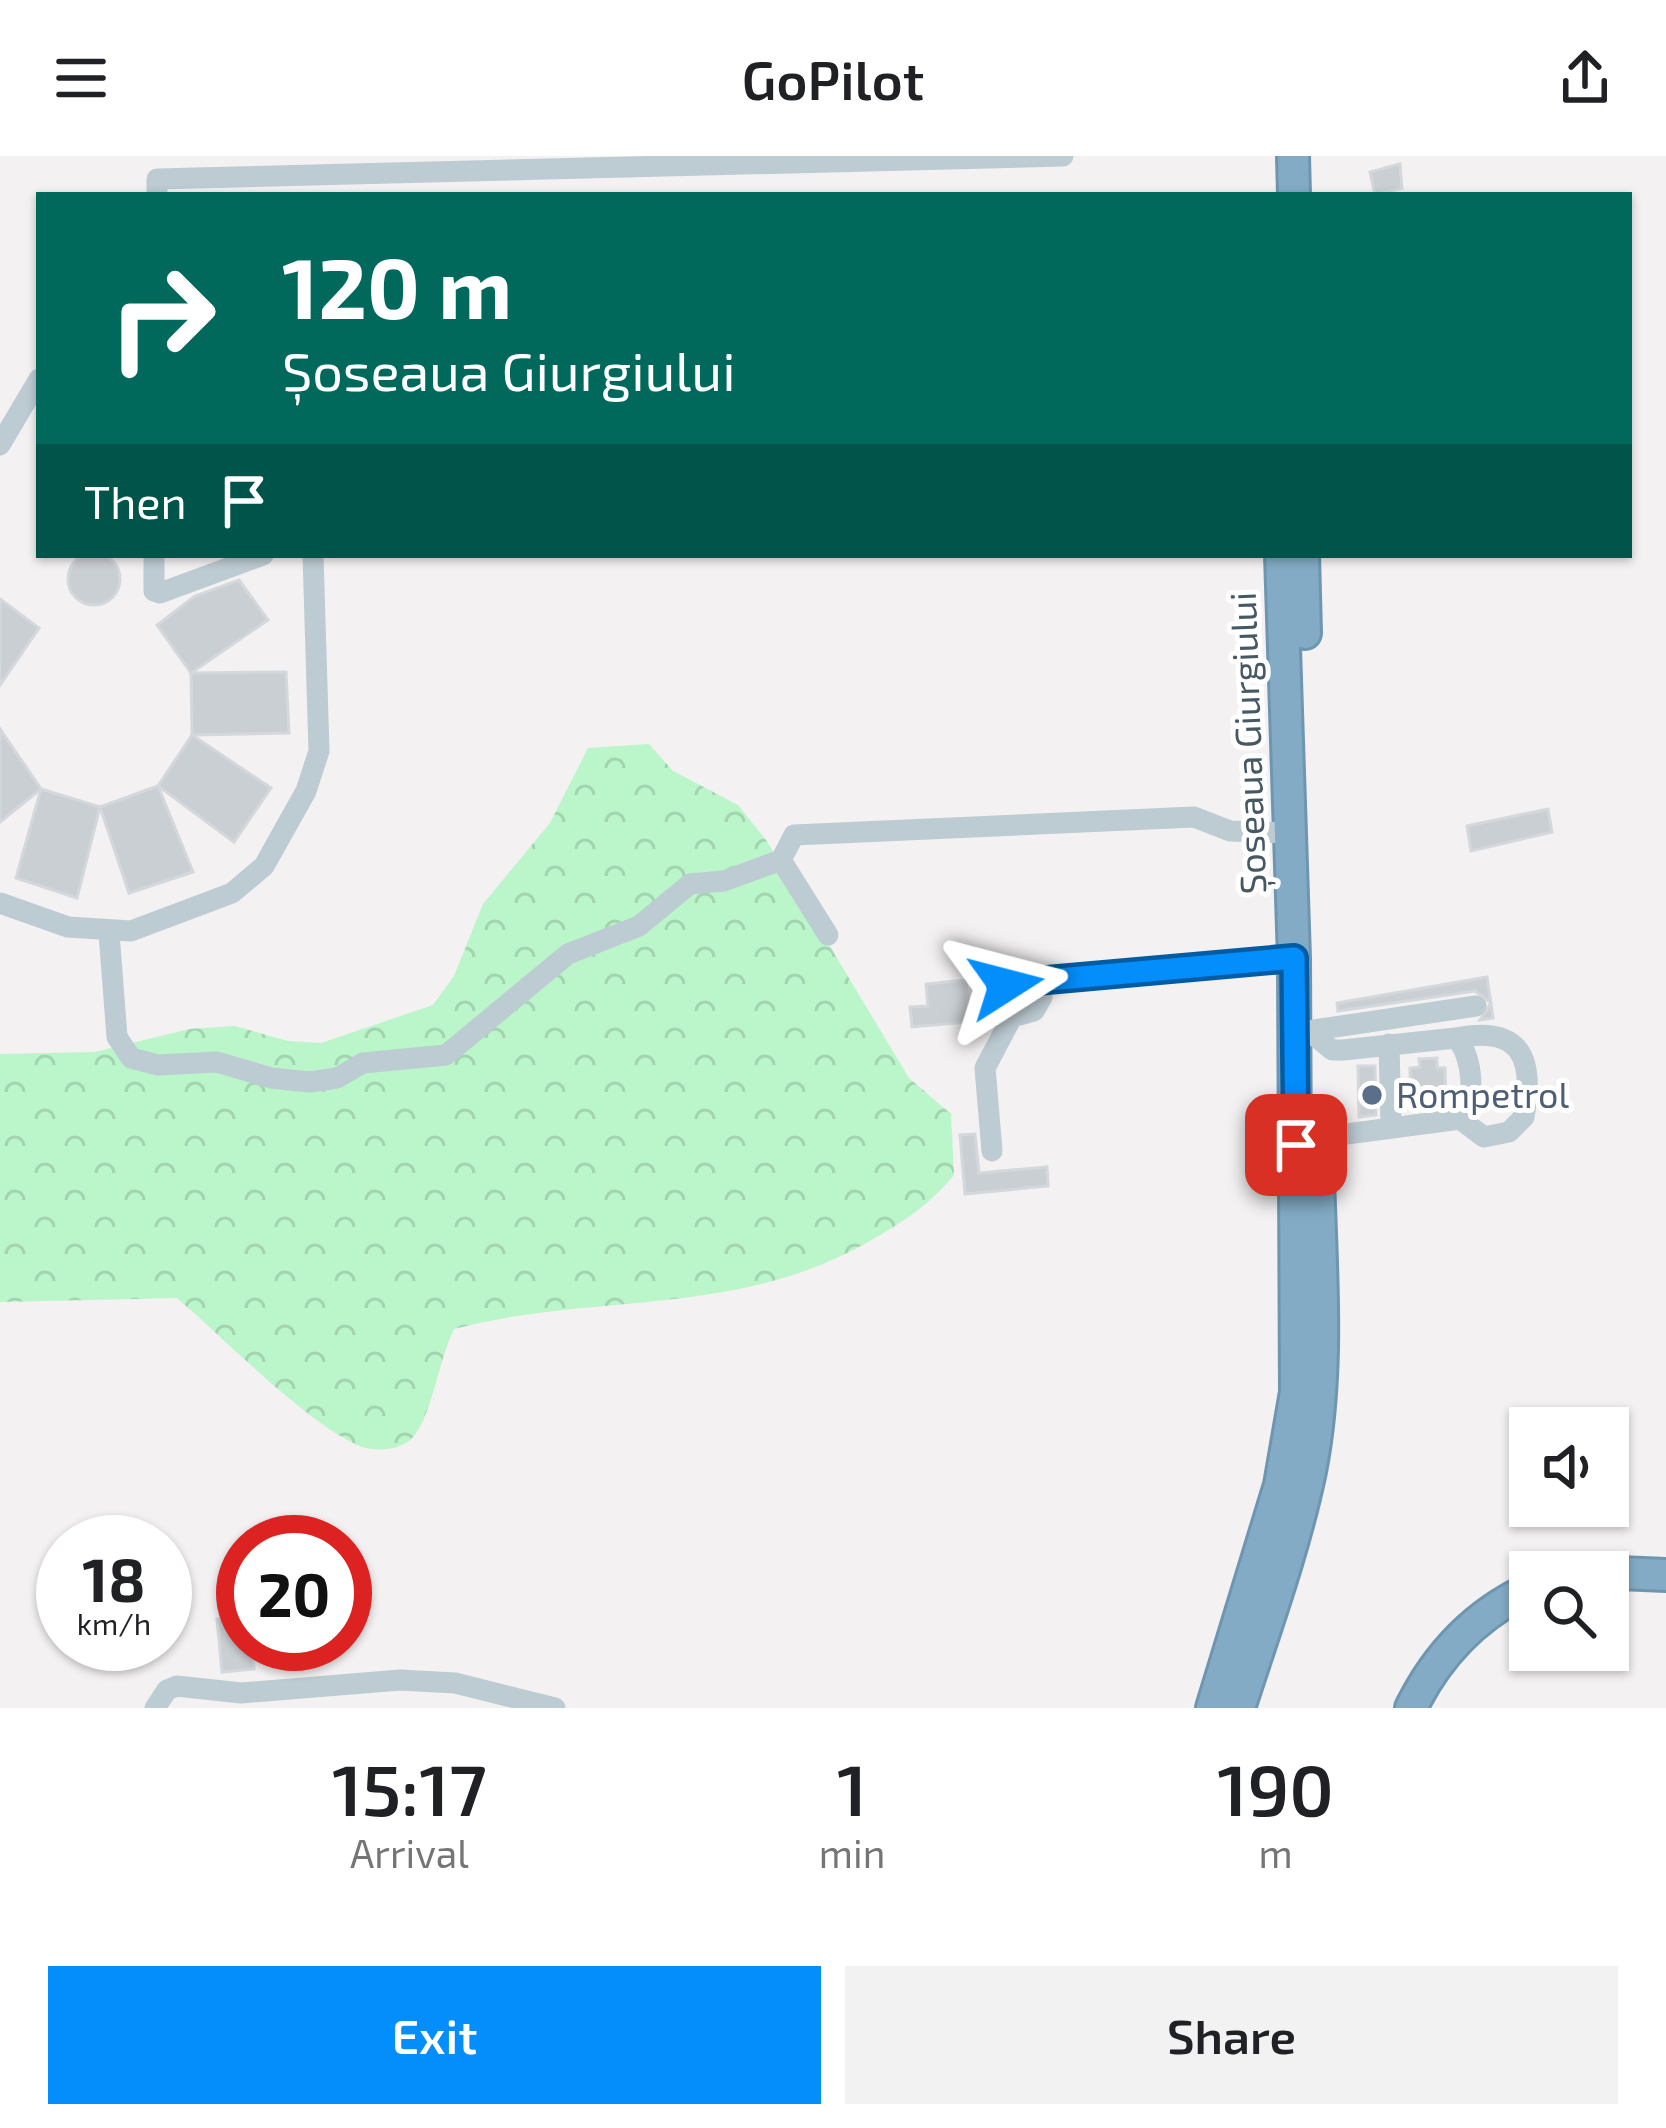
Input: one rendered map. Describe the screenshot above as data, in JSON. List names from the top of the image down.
{
  "streets": {
    "highway": ["Șoseaua Giurgiului"]
  },
  "places": ["Rompetrol"],
  "page": {
    "header": "GoPilot",
    "turn": ["120 m", "Șoseaua Giurgiului"],
    "then": "Then",
    "speed": "18 km/h",
    "limit": "20",
    "eta": [
      "15:17",
      "Arrival",
      "1",
      "min",
      "190",
      "m"
    ],
    "buttons": ["Exit", "Share"]
  }
}
